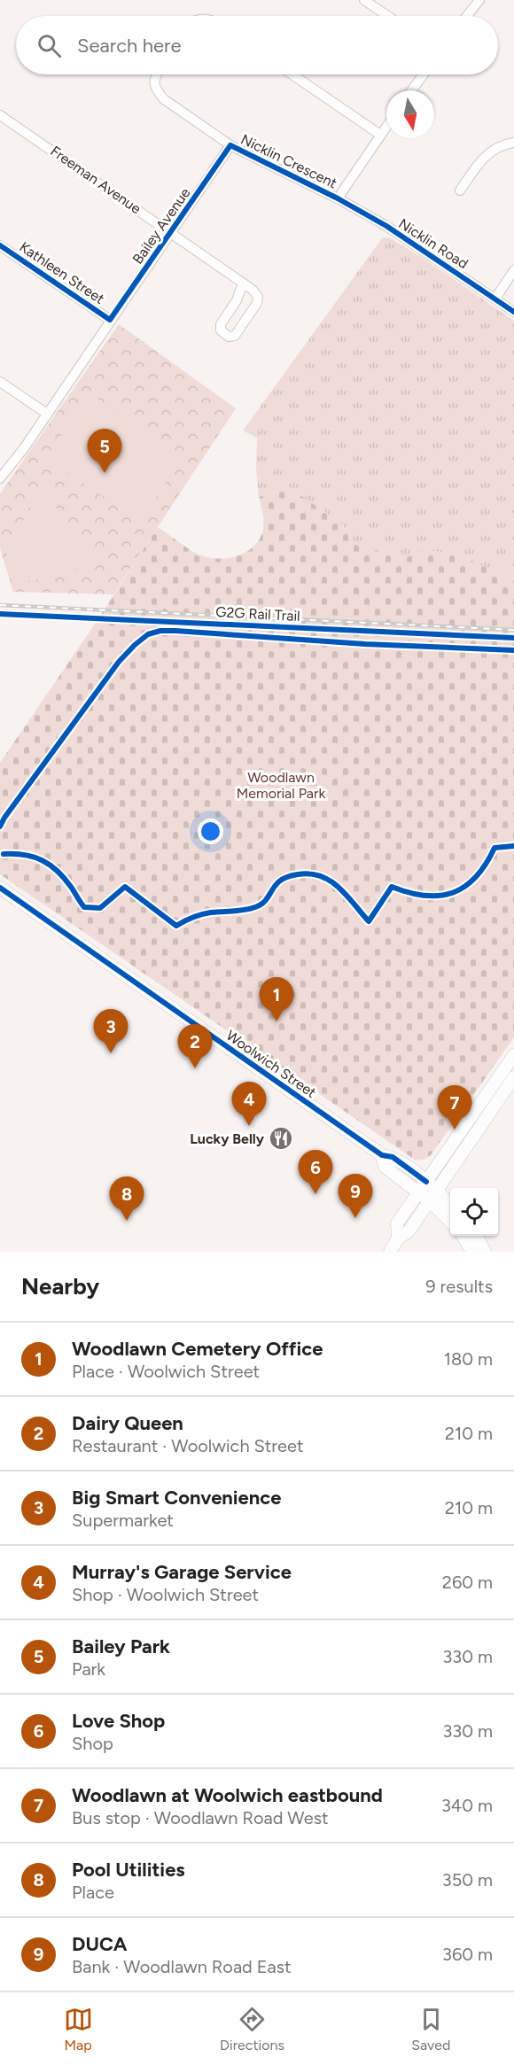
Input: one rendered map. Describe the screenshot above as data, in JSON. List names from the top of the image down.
{
  "streets": {
    "main road": ["Woolwich Street"],
    "street": [
      "Nicklin Crescent",
      "Freeman Avenue",
      "Bailey Avenue",
      "Nicklin Road",
      "Kathleen Street"
    ],
    "cycle path": ["G2G Rail Trail"]
  },
  "crossings": [
    ["Nicklin Crescent", "Bailey Avenue"],
    ["Nicklin Crescent", "Nicklin Road"],
    ["Freeman Avenue", "Bailey Avenue"],
    ["Bailey Avenue", "Kathleen Street"]
  ],
  "parks": ["Woodlawn Memorial Park"],
  "places": {
    "restaurant": ["Lucky Belly"]
  },
  "north": "bottom",
  "page": {
    "search": "Search here",
    "pins": [
      "5",
      "1",
      "3",
      "2",
      "4",
      "7",
      "6",
      "9",
      "8"
    ],
    "heading": ["Nearby", "9 results"],
    "list": [
      {
        "mark": "1",
        "name": "Woodlawn Cemetery Office",
        "note": "Place · Woolwich Street",
        "value": "180 m"
      },
      {
        "mark": "2",
        "name": "Dairy Queen",
        "note": "Restaurant · Woolwich Street",
        "value": "210 m"
      },
      {
        "mark": "3",
        "name": "Big Smart Convenience",
        "note": "Supermarket",
        "value": "210 m"
      },
      {
        "mark": "4",
        "name": "Murray's Garage Service",
        "note": "Shop · Woolwich Street",
        "value": "260 m"
      },
      {
        "mark": "5",
        "name": "Bailey Park",
        "note": "Park",
        "value": "330 m"
      },
      {
        "mark": "6",
        "name": "Love Shop",
        "note": "Shop",
        "value": "330 m"
      },
      {
        "mark": "7",
        "name": "Woodlawn at Woolwich eastbound",
        "note": "Bus stop · Woodlawn Road West",
        "value": "340 m"
      },
      {
        "mark": "8",
        "name": "Pool Utilities",
        "note": "Place",
        "value": "350 m"
      },
      {
        "mark": "9",
        "name": "DUCA",
        "note": "Bank · Woodlawn Road East",
        "value": "360 m"
      }
    ],
    "nav": ["Map", "Directions", "Saved"]
  }
}
